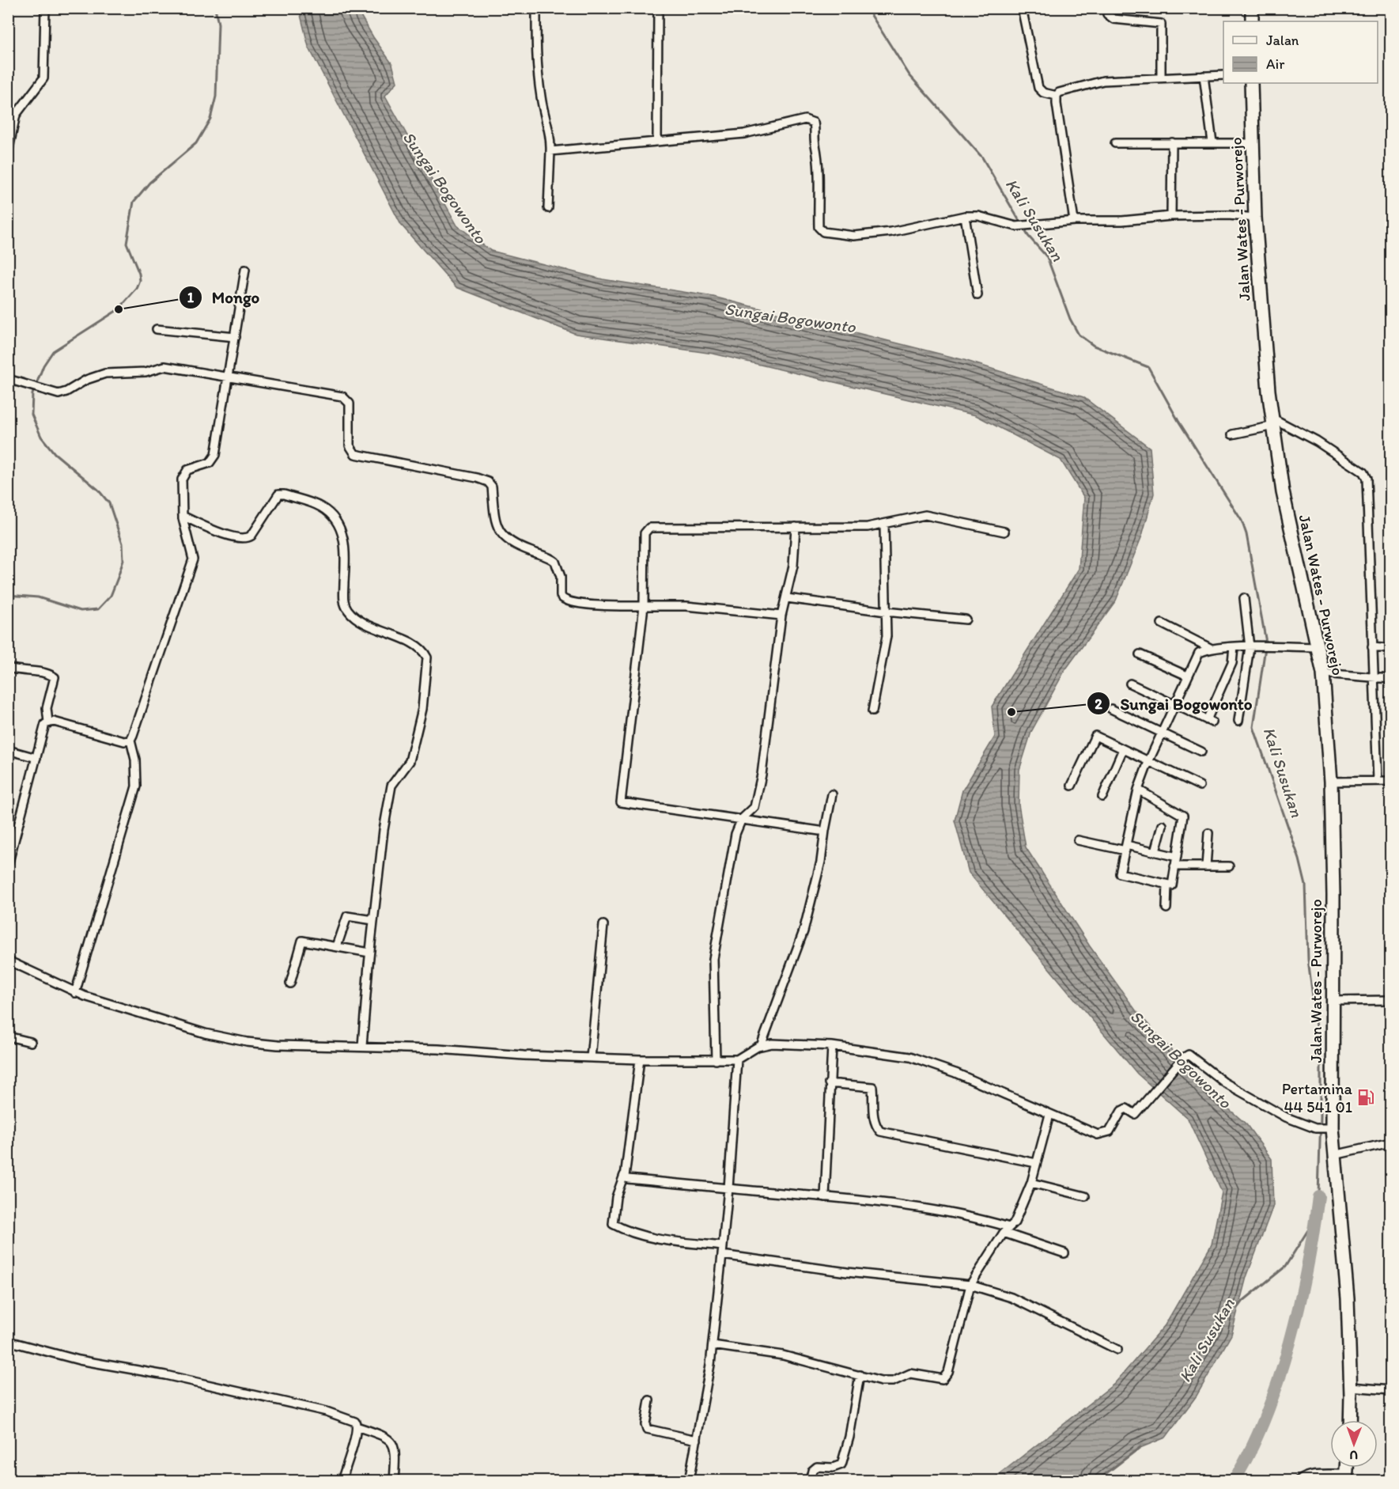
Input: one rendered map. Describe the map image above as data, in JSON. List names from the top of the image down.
{
  "streets": {
    "highway": ["Jalan Wates - Purworejo"]
  },
  "water": ["Sungai Bogowonto", "Kali Susukan"],
  "places": {
    "other": ["Mongo", "Sungai Bogowonto"],
    "fuel station": ["Pertamina 44 541 01"]
  },
  "legend": ["Jalan", "Air"],
  "north": "bottom"
}
